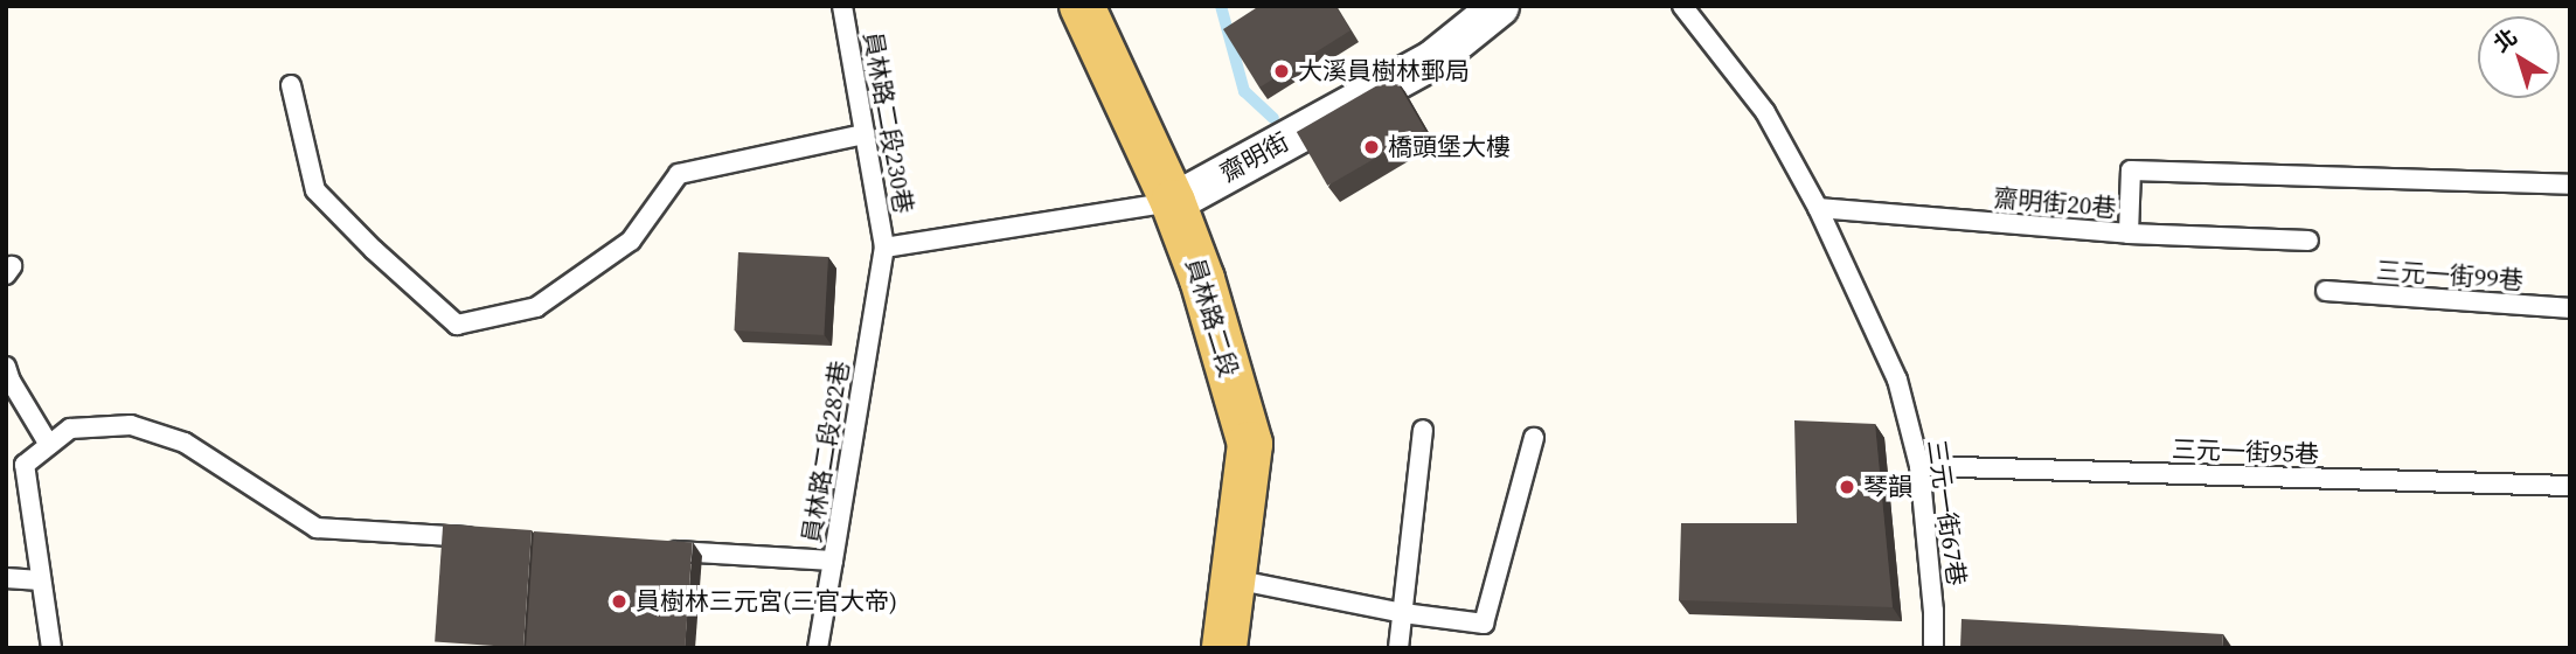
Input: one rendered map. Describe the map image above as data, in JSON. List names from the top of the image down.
{
  "streets": {
    "main road": ["員林路二段"],
    "street": ["齋明街"],
    "lane": [
      "員林路二段230巷",
      "齋明街20巷",
      "三元一街99巷",
      "員林路二段282巷",
      "三元一街95巷",
      "三元一街67巷"
    ]
  },
  "crossings": [
    ["員林路二段230巷", "員林路二段282巷"],
    ["齋明街", "員林路二段"],
    ["齋明街20巷", "三元一街67巷"],
    ["三元一街95巷", "三元一街67巷"]
  ],
  "places": [
    "大溪員樹林郵局",
    "橋頭堡大樓",
    "琴韻",
    "員樹林三元宮(三官大帝)"
  ],
  "north": "top left"
}
